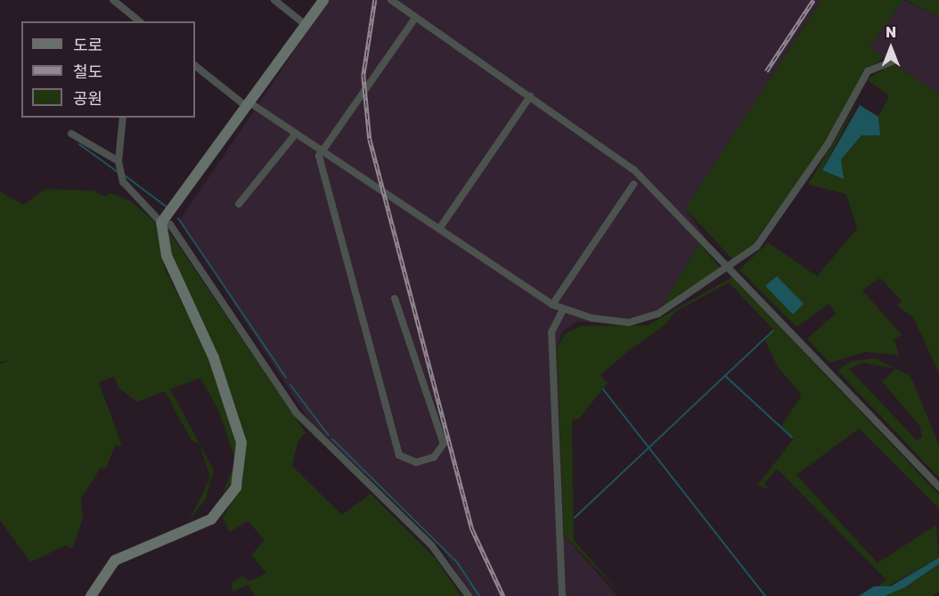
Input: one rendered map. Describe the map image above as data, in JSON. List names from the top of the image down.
{
  "legend": ["도로", "철도", "공원"],
  "north": "top"
}
